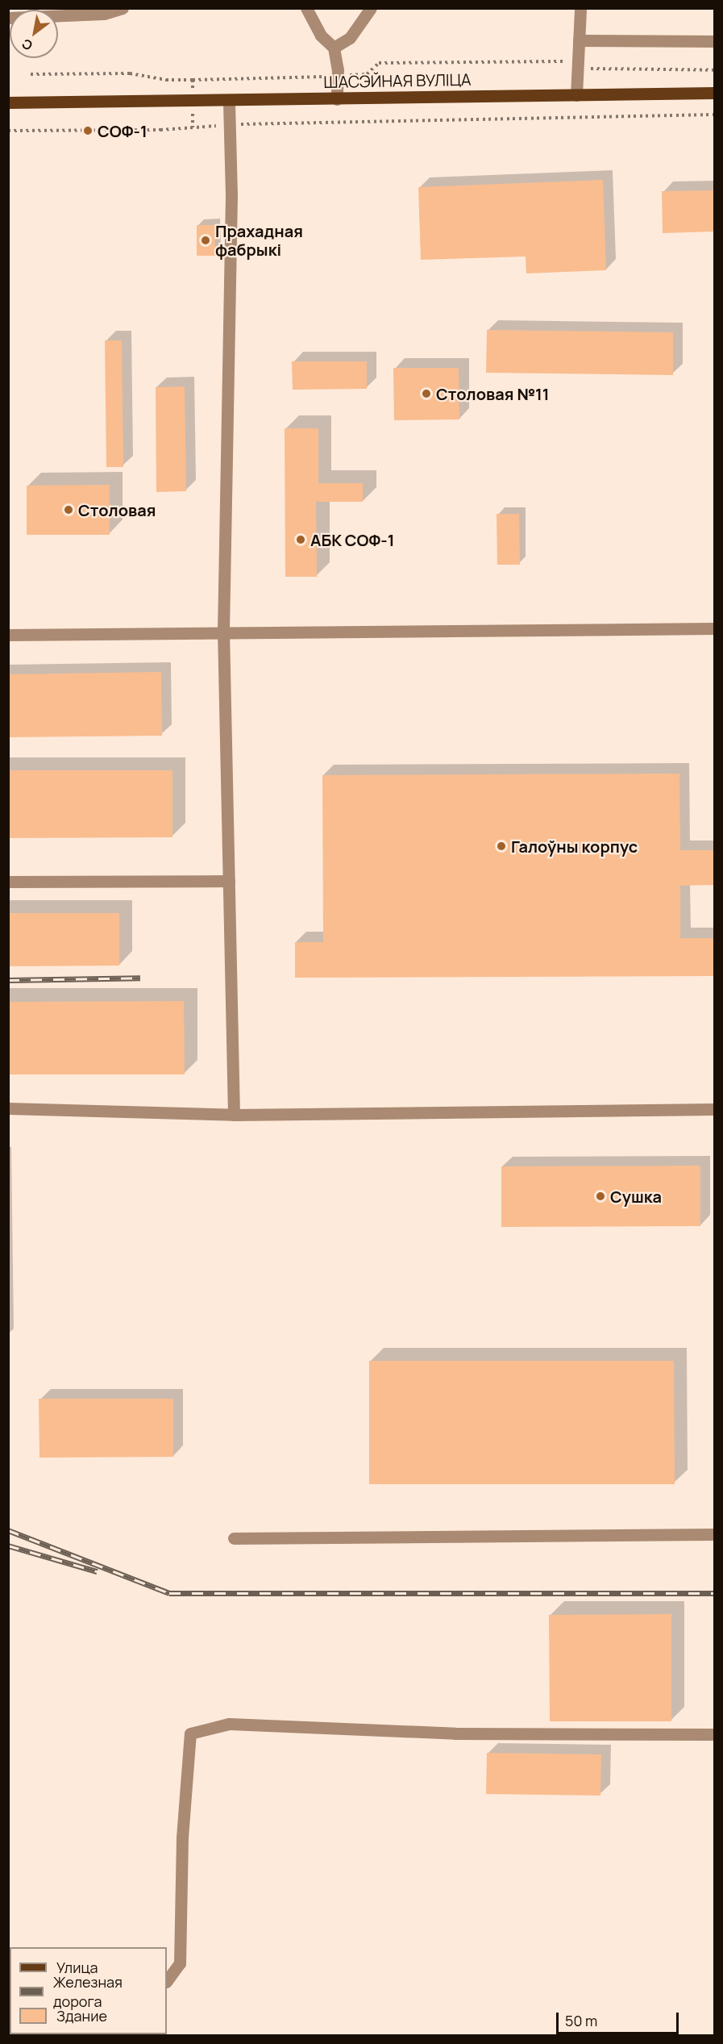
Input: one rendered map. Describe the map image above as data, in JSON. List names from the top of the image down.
{
  "streets": {
    "main road": ["ШАСЭЙНАЯ ВУЛІЦА"]
  },
  "places": [
    "СОФ-1",
    "Прахадная фабрыкі",
    "Столовая №11",
    "Столовая",
    "АБК СОФ-1",
    "Галоўны корпус",
    "Сушка"
  ],
  "legend": ["Улица", "Железная дорога", "Здание"],
  "scale_bar": "50 m",
  "north": "bottom left"
}
